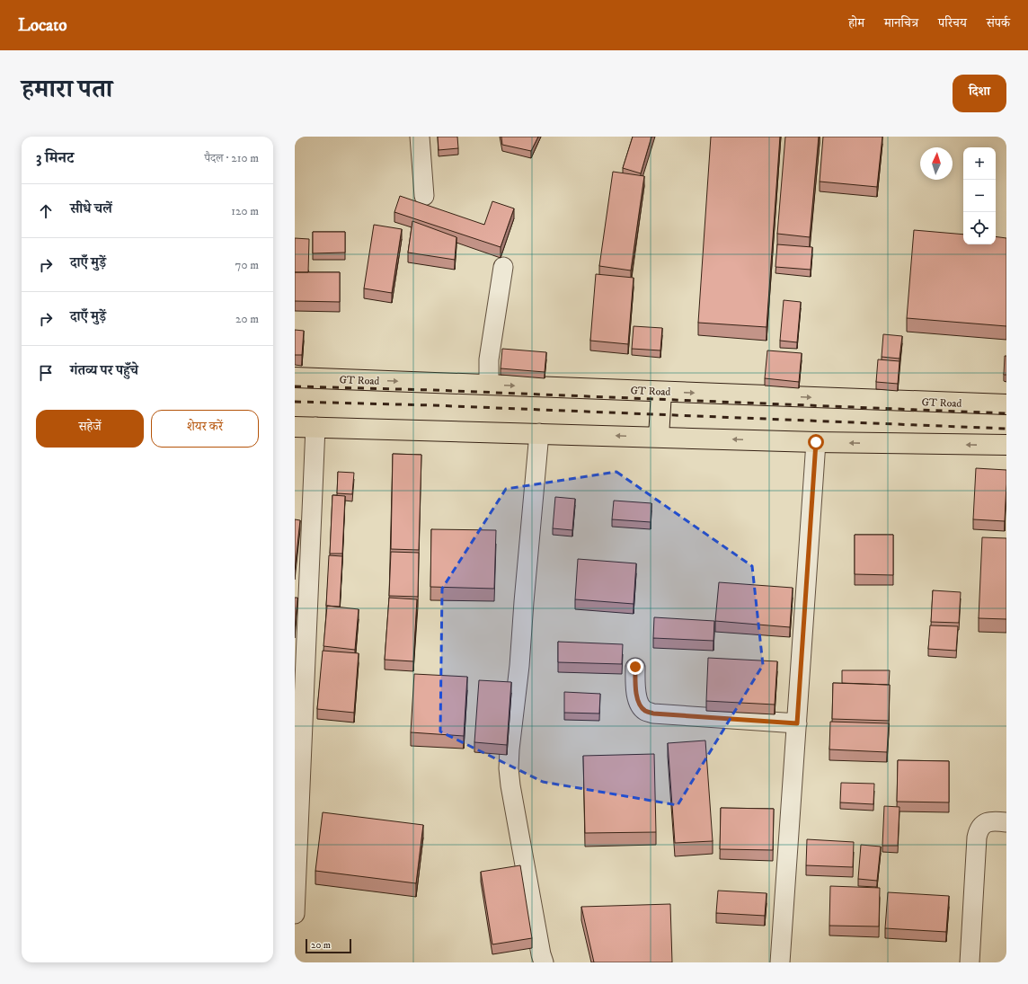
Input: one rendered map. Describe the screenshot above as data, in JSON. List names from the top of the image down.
{
  "streets": {
    "highway": ["GT Road"]
  },
  "scale_bar": "20 m",
  "north": "top",
  "page": {
    "header": "Locato",
    "nav": [
      "होम",
      "मानचित्र",
      "परिचय",
      "संपर्क"
    ],
    "title": "हमारा पता",
    "buttons": [
      "दिशा",
      ["सहेजें", "शेयर करें"]
    ],
    "heading": ["3 मिनट", "पैदल · 210 m"],
    "map_buttons": ["+", "−"],
    "list": [
      ["सीधे चलें", "120 m"],
      ["दाएँ मुड़ें", "70 m"],
      ["दाएँ मुड़ें", "20 m"],
      "गंतव्य पर पहुँचे"
    ],
    "scale": "20 m"
  }
}
